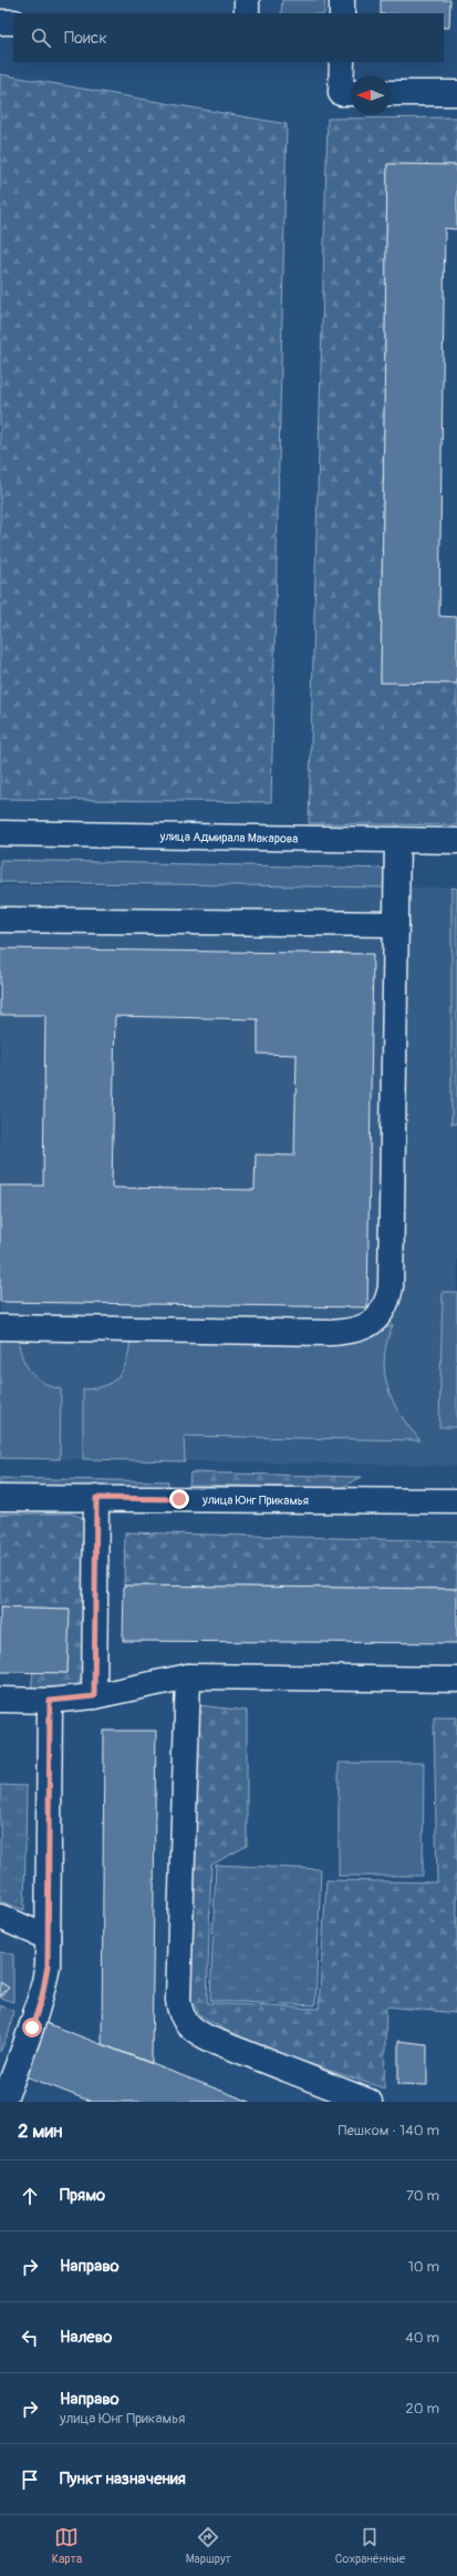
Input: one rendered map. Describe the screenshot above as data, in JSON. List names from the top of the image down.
{
  "streets": {
    "street": ["улица Адмирала Макарова", "улица Юнг Прикамья"]
  },
  "north": "left",
  "page": {
    "search": "Поиск",
    "heading": ["2 мин", "Пешком · 140 m"],
    "list": [
      ["Прямо", "70 m"],
      ["Направо", "10 m"],
      ["Налево", "40 m"],
      ["Направо", "улица Юнг Прикамья", "20 m"],
      "Пункт назначения"
    ],
    "nav": ["Карта", "Маршрут", "Сохранённые"]
  }
}
